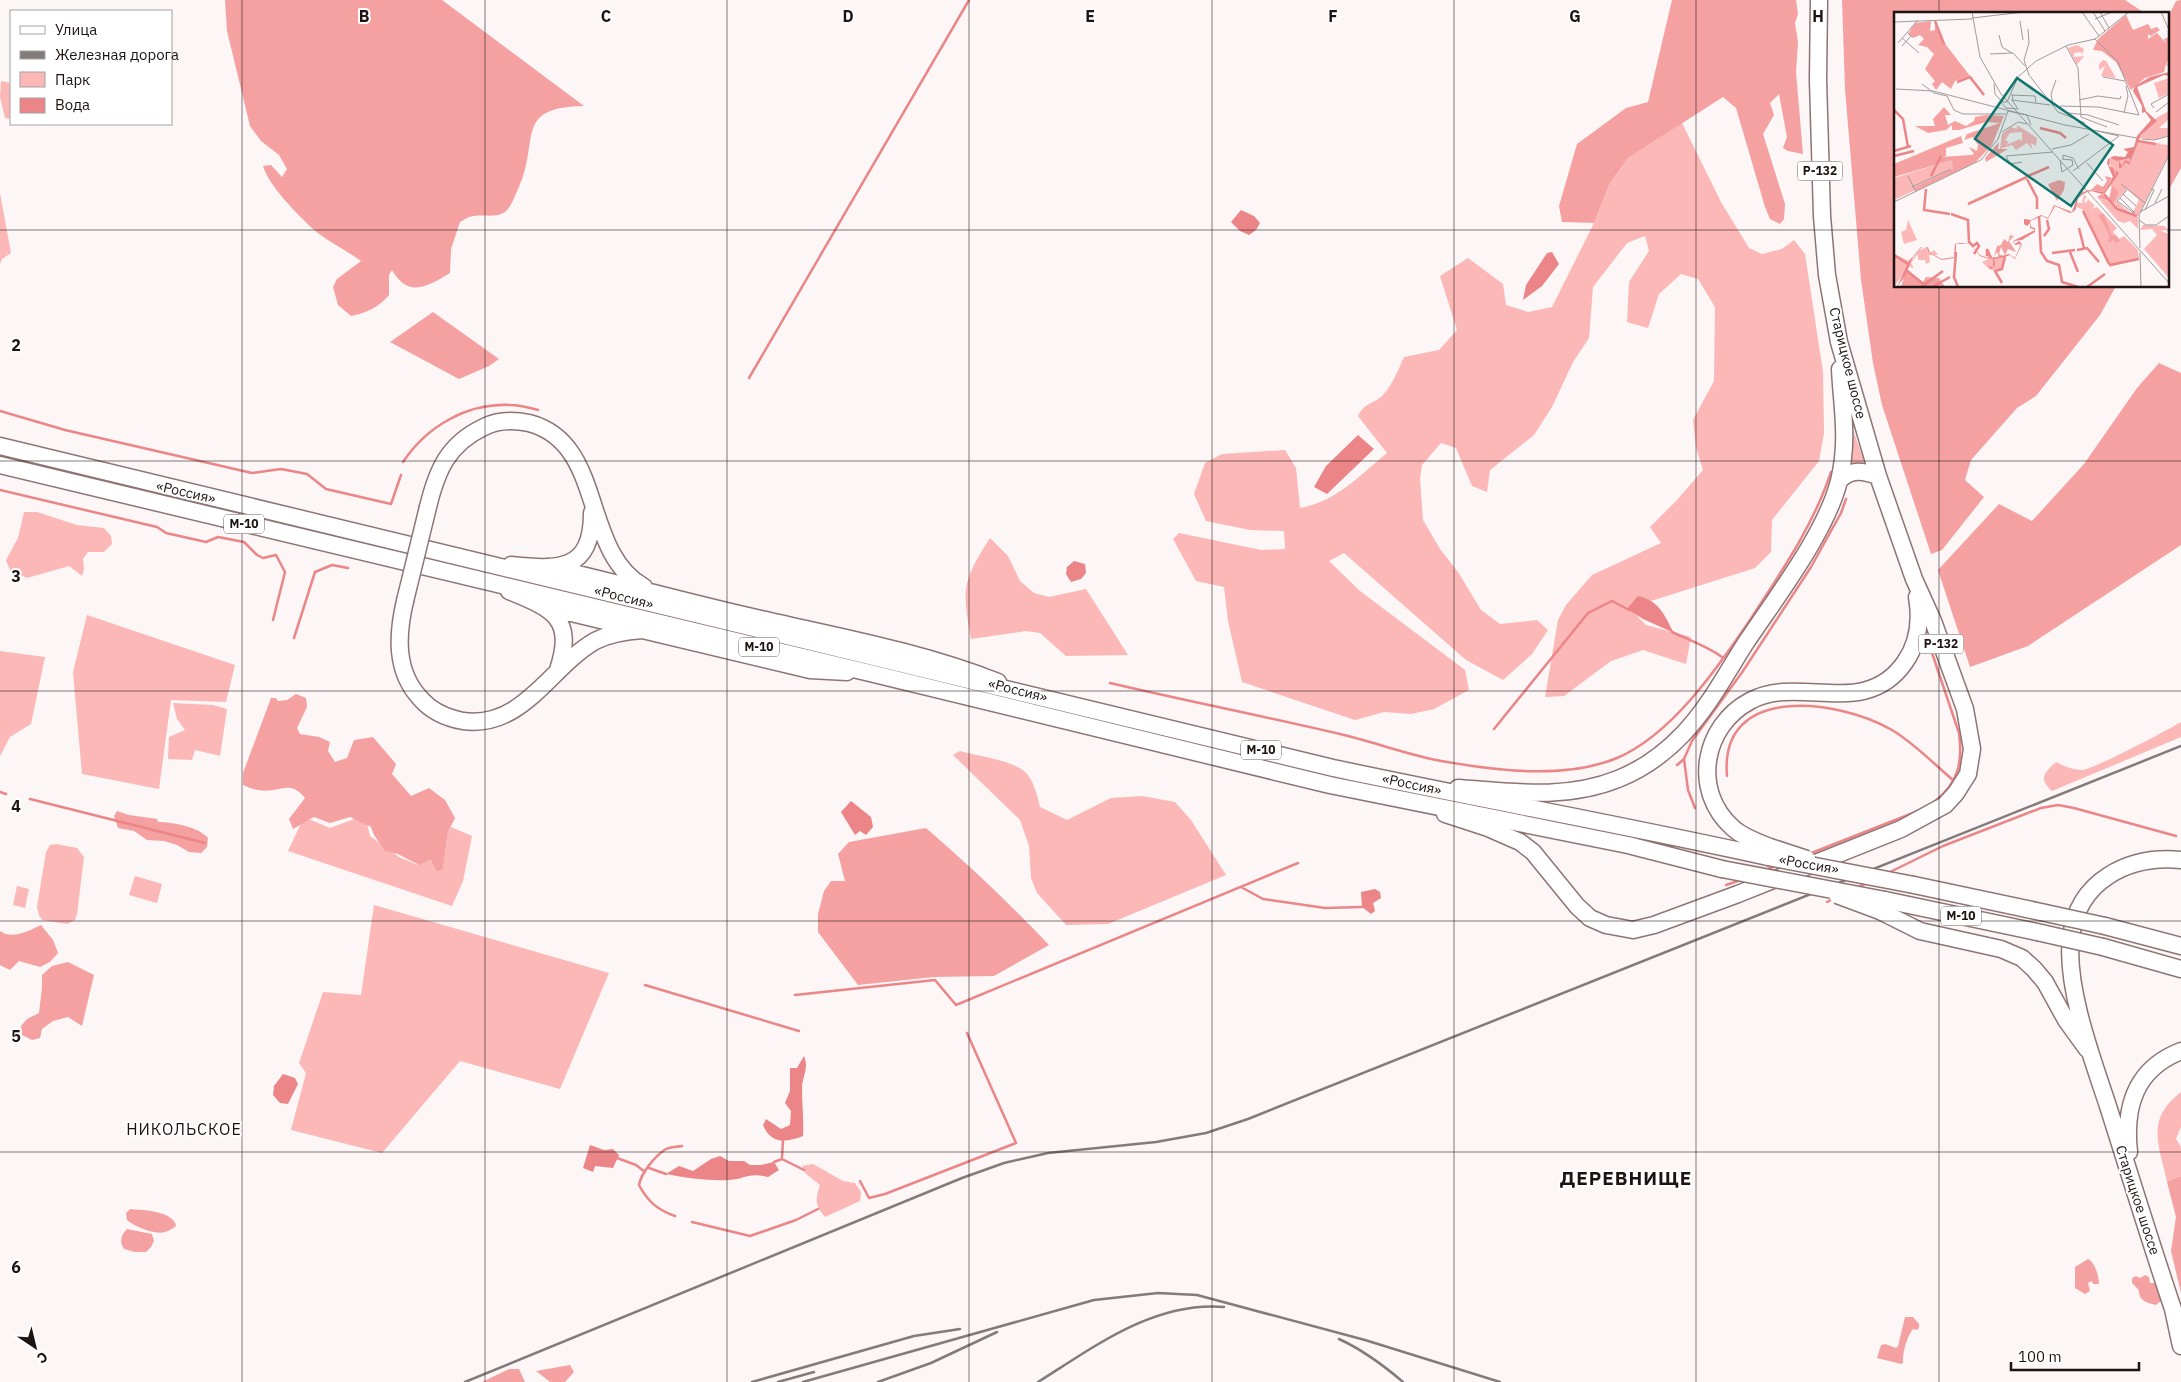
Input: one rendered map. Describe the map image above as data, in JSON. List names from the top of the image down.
{
  "streets": {
    "main road": [
      "Р-132",
      "Старицкое шоссе",
      "«Россия»",
      "М-10"
    ]
  },
  "crossings": [
    ["Старицкое шоссе", "«Россия»"]
  ],
  "districts": ["НИКОЛЬСКОЕ", "ДЕРЕВНИЩЕ"],
  "legend": [
    "Улица",
    "Железная дорога",
    "Парк",
    "Вода"
  ],
  "scale_bar": "100 m",
  "north": "bottom right",
  "grid": {
    "columns": [
      "B",
      "C",
      "D",
      "E",
      "F",
      "G",
      "H"
    ],
    "rows": [
      "2",
      "3",
      "4",
      "5",
      "6"
    ]
  }
}
